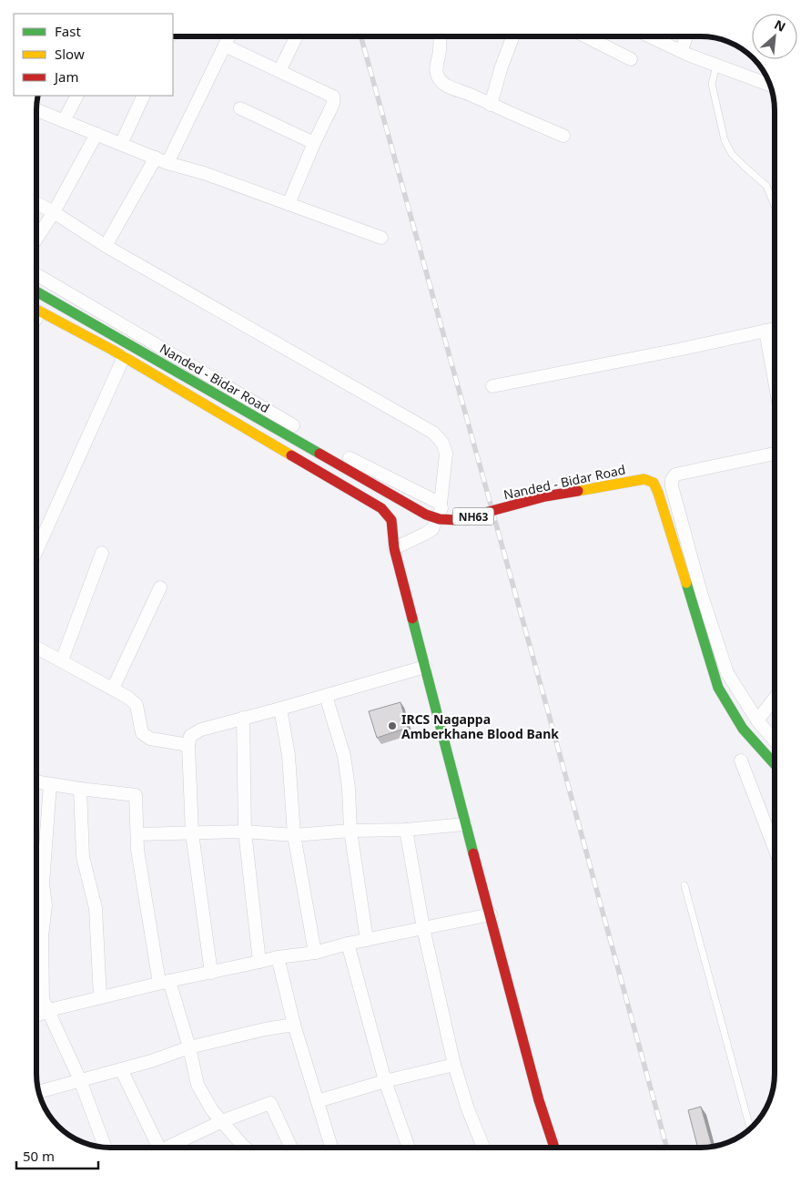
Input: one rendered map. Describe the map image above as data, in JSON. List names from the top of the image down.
{
  "streets": {
    "main road": ["Nanded - Bidar Road", "NH63"]
  },
  "places": ["IRCS Nagappa Amberkhane Blood Bank"],
  "legend": ["Fast", "Slow", "Jam"],
  "scale_bar": "50 m",
  "north": "top right"
}
